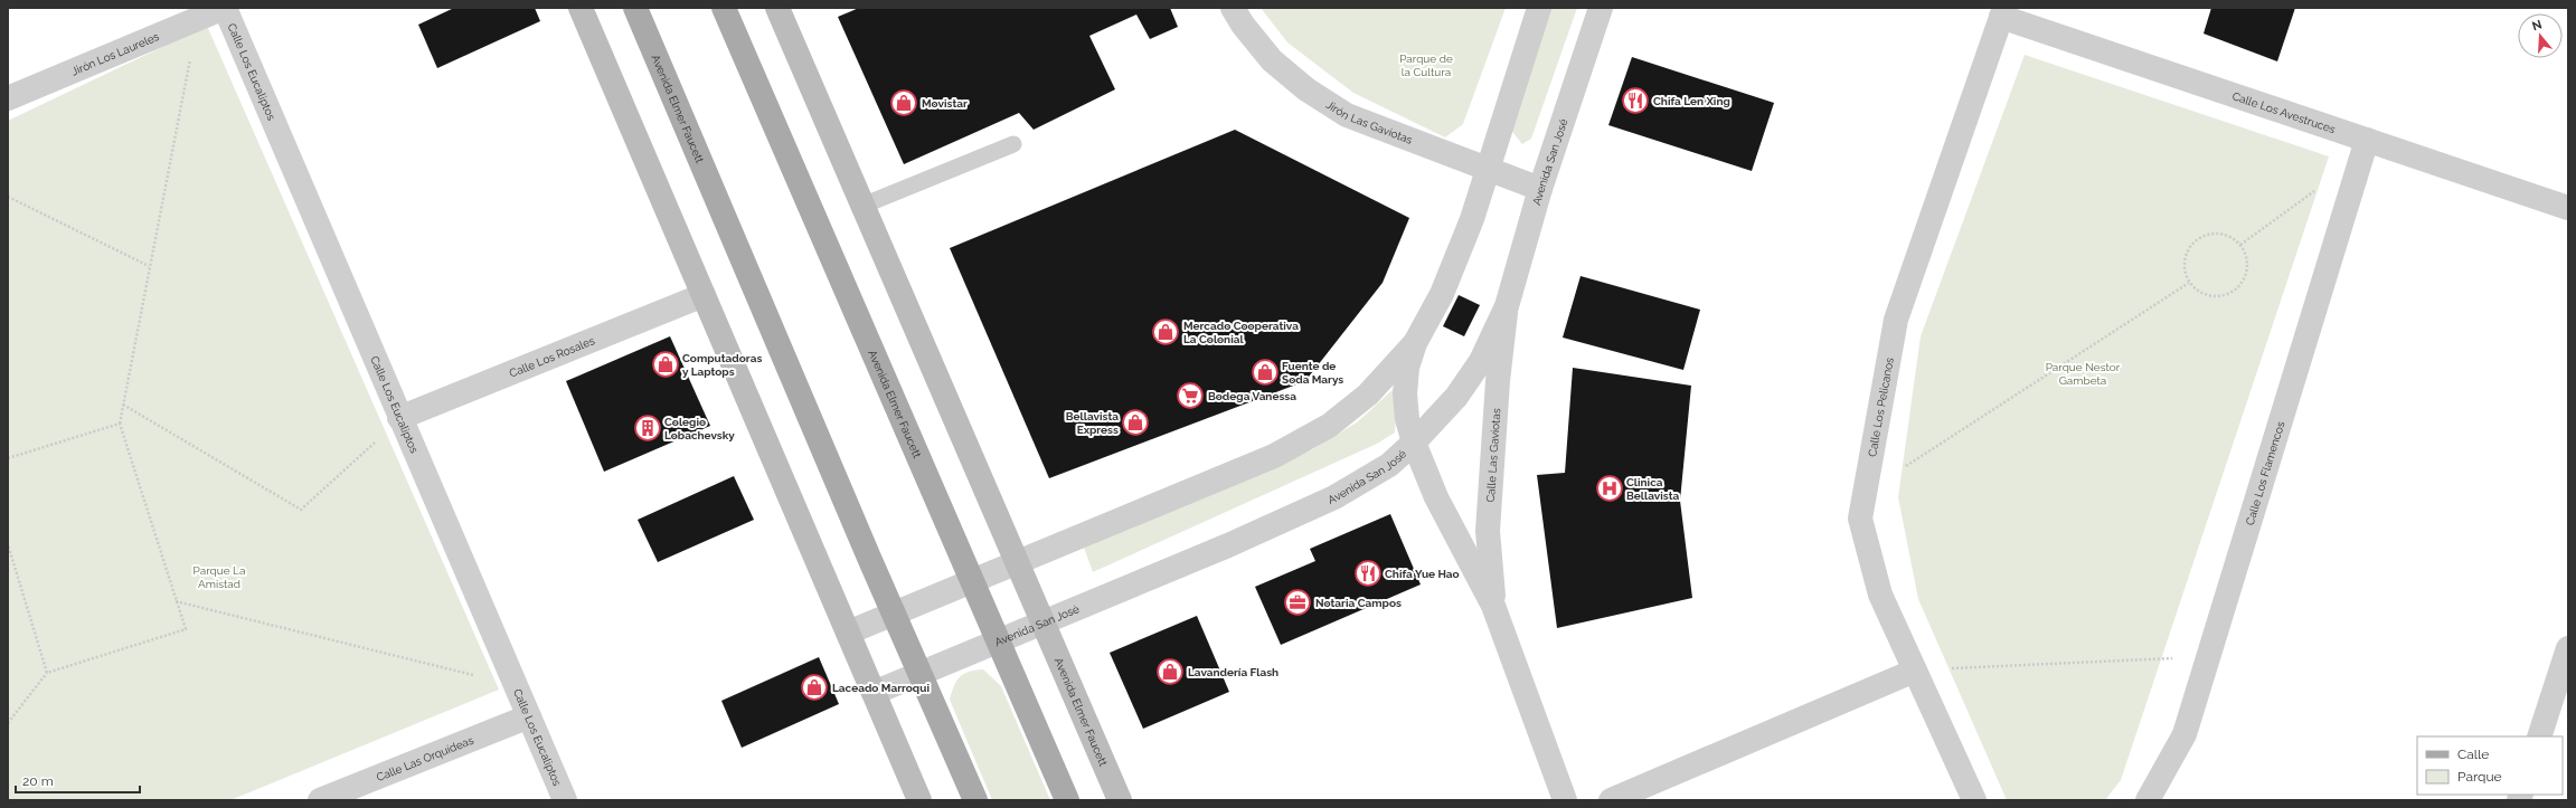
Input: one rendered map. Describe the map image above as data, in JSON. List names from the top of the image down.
{
  "streets": {
    "main road": ["Avenida Elmer Faucett"],
    "street": [
      "Jirón Los Laureles",
      "Calle Los Eucaliptos",
      "Calle Los Avestruces",
      "Jirón Las Gaviotas",
      "Avenida San José",
      "Calle Los Rosales",
      "Calle Los Pelicanos",
      "Calle Las Gaviotas",
      "Calle Los Flamencos",
      "Calle Las Orquídeas"
    ]
  },
  "crossings": [
    ["Jirón Los Laureles", "Calle Los Eucaliptos"],
    ["Calle Los Eucaliptos", "Calle Los Rosales"],
    ["Calle Los Eucaliptos", "Calle Las Orquídeas"],
    ["Avenida Elmer Faucett", "Avenida San José"],
    ["Calle Los Avestruces", "Calle Los Pelicanos"],
    ["Calle Los Avestruces", "Calle Los Flamencos"],
    ["Jirón Las Gaviotas", "Avenida San José"],
    ["Avenida San José", "Calle Las Gaviotas"]
  ],
  "parks": ["Parque de la Cultura", "Parque Nestor Gambeta", "Parque La Amistad"],
  "places": {
    "restaurant": ["Chifa Len Xing", "Chifa Yue Hao"],
    "shop": [
      "Movistar",
      "Mercado Cooperativa La Colonial",
      "Computadoras y Laptops",
      "Fuente de Soda Marys",
      "Bellavista Express",
      "Lavandería Flash",
      "Laceado Marroqui"
    ],
    "supermarket": ["Bodega Vanessa"],
    "building": ["Colegio Lobachevsky"],
    "hospital": ["Clinica Bellavista"],
    "office": ["Notaria Campos"]
  },
  "legend": ["Calle", "Parque"],
  "scale_bar": "20 m",
  "north": "top"
}
